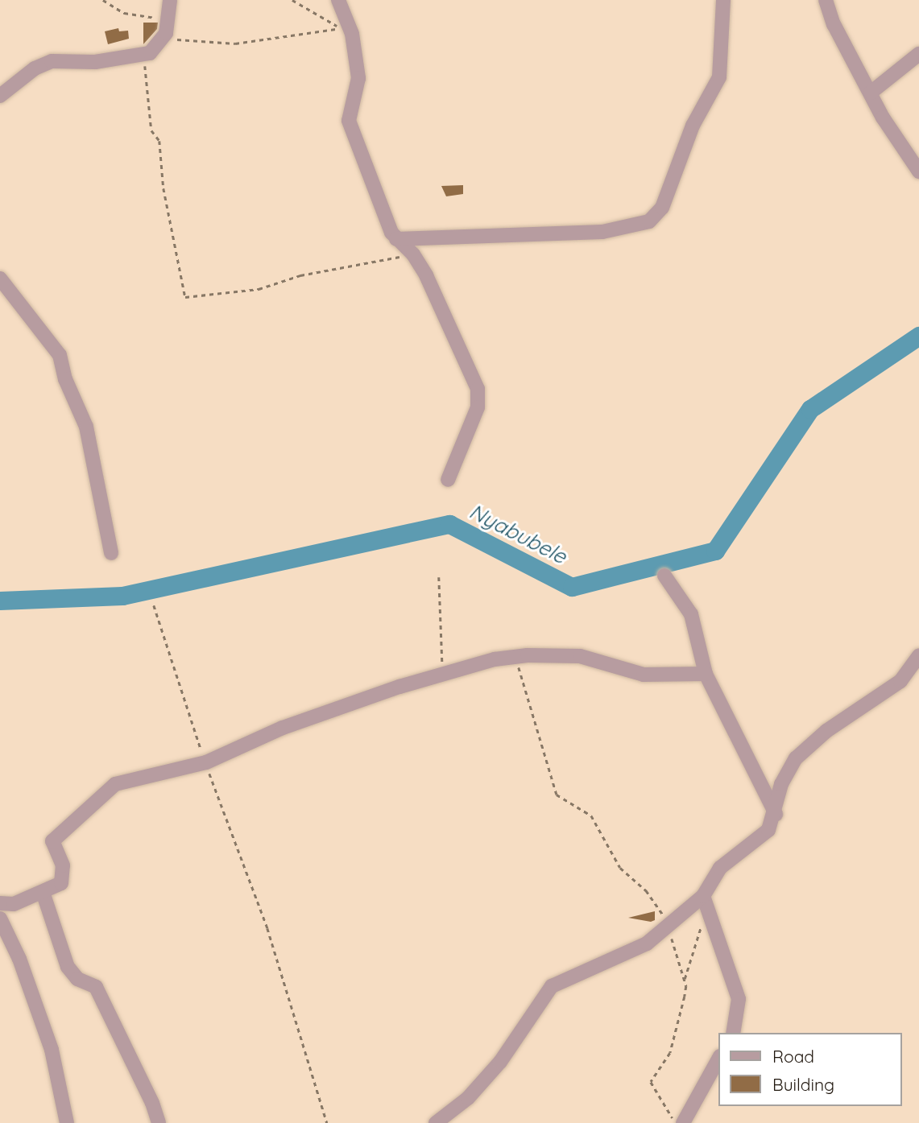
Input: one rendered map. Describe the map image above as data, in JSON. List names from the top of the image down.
{
  "water": ["Nyabubele"],
  "legend": ["Road", "Building"]
}
